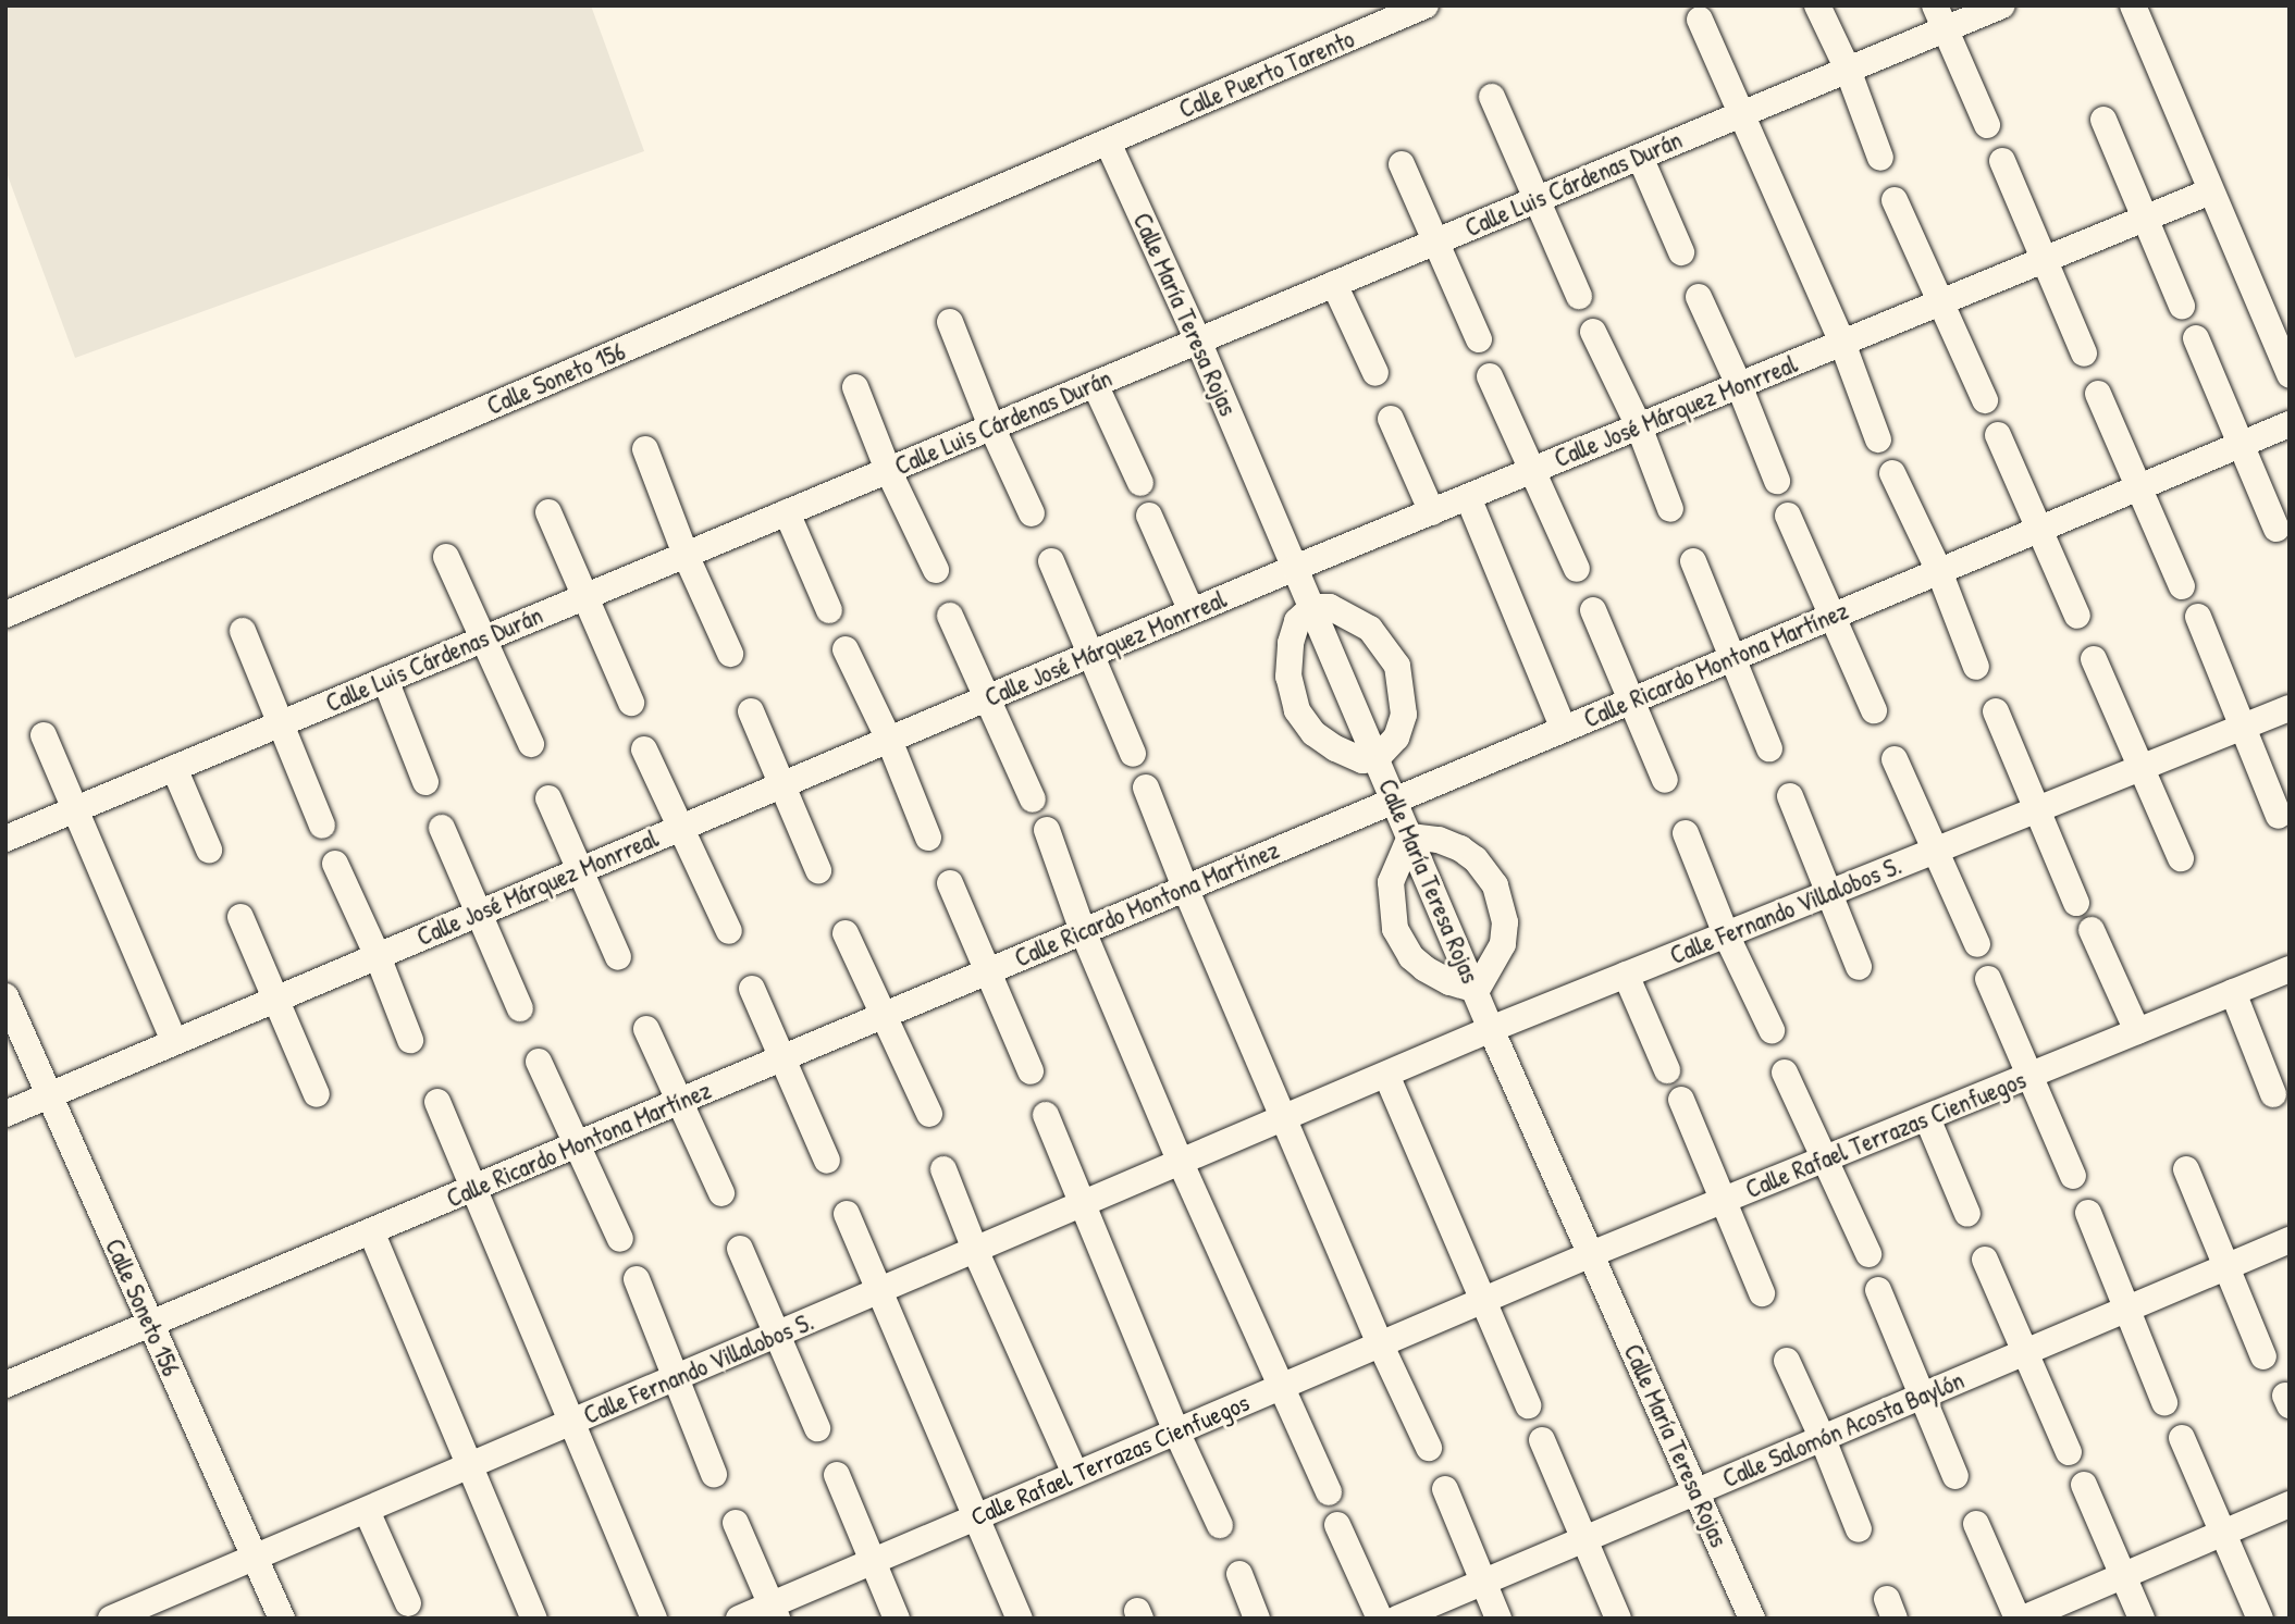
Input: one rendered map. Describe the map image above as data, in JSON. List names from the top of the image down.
{
  "streets": {
    "street": [
      "Calle Puerto Tarento",
      "Calle Luis Cárdenas Durán",
      "Calle María Teresa Rojas",
      "Calle Soneto 156",
      "Calle José Márquez Monrreal",
      "Calle Ricardo Montona Martínez",
      "Calle Fernando Villalobos S.",
      "Calle Rafael Terrazas Cienfuegos",
      "Calle Salomón Acosta Baylón"
    ]
  },
  "crossings": [
    ["Calle Puerto Tarento", "Calle María Teresa Rojas"],
    ["Calle Puerto Tarento", "Calle Soneto 156"],
    ["Calle Luis Cárdenas Durán", "Calle María Teresa Rojas"],
    ["Calle María Teresa Rojas", "Calle Soneto 156"],
    ["Calle María Teresa Rojas", "Calle José Márquez Monrreal"],
    ["Calle María Teresa Rojas", "Calle Ricardo Montona Martínez"],
    ["Calle María Teresa Rojas", "Calle Fernando Villalobos S."],
    ["Calle María Teresa Rojas", "Calle Rafael Terrazas Cienfuegos"],
    ["Calle María Teresa Rojas", "Calle Salomón Acosta Baylón"],
    ["Calle Soneto 156", "Calle José Márquez Monrreal"],
    ["Calle Soneto 156", "Calle Ricardo Montona Martínez"],
    ["Calle Soneto 156", "Calle Fernando Villalobos S."]
  ]
}
